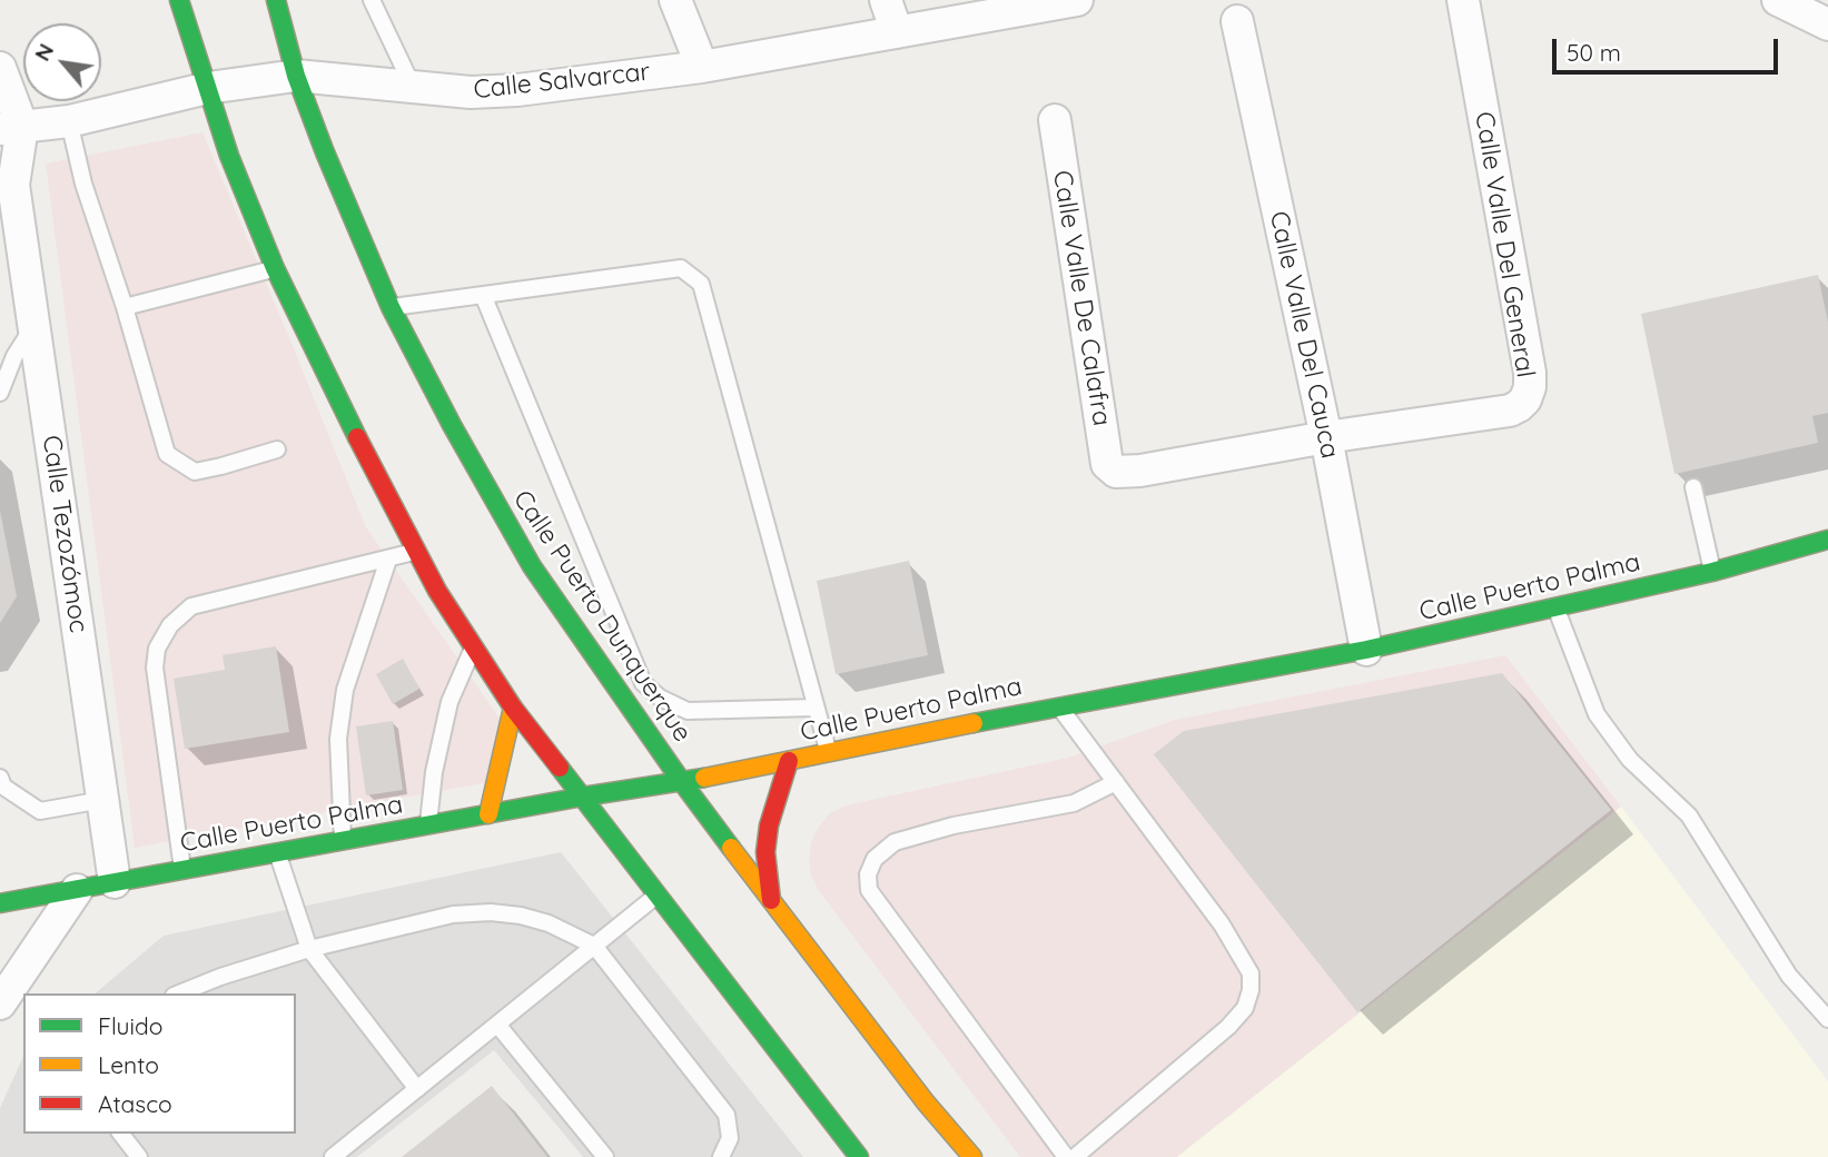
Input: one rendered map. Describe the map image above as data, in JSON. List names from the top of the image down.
{
  "streets": {
    "main road": ["Calle Puerto Palma", "Calle Puerto Dunquerque"],
    "street": [
      "Calle Salvarcar",
      "Calle Valle Del General",
      "Calle Valle De Calafra",
      "Calle Valle Del Cauca",
      "Calle Tezozómoc"
    ]
  },
  "crossings": [
    ["Calle Salvarcar", "Calle Tezozómoc"],
    ["Calle Salvarcar", "Calle Puerto Dunquerque"],
    ["Calle Valle Del General", "Calle Valle De Calafra"],
    ["Calle Valle Del General", "Calle Valle Del Cauca"],
    ["Calle Valle Del Cauca", "Calle Puerto Palma"],
    ["Calle Tezozómoc", "Calle Puerto Palma"],
    ["Calle Puerto Palma", "Calle Puerto Dunquerque"]
  ],
  "legend": ["Fluido", "Lento", "Atasco"],
  "scale_bar": "50 m",
  "north": "top left"
}
